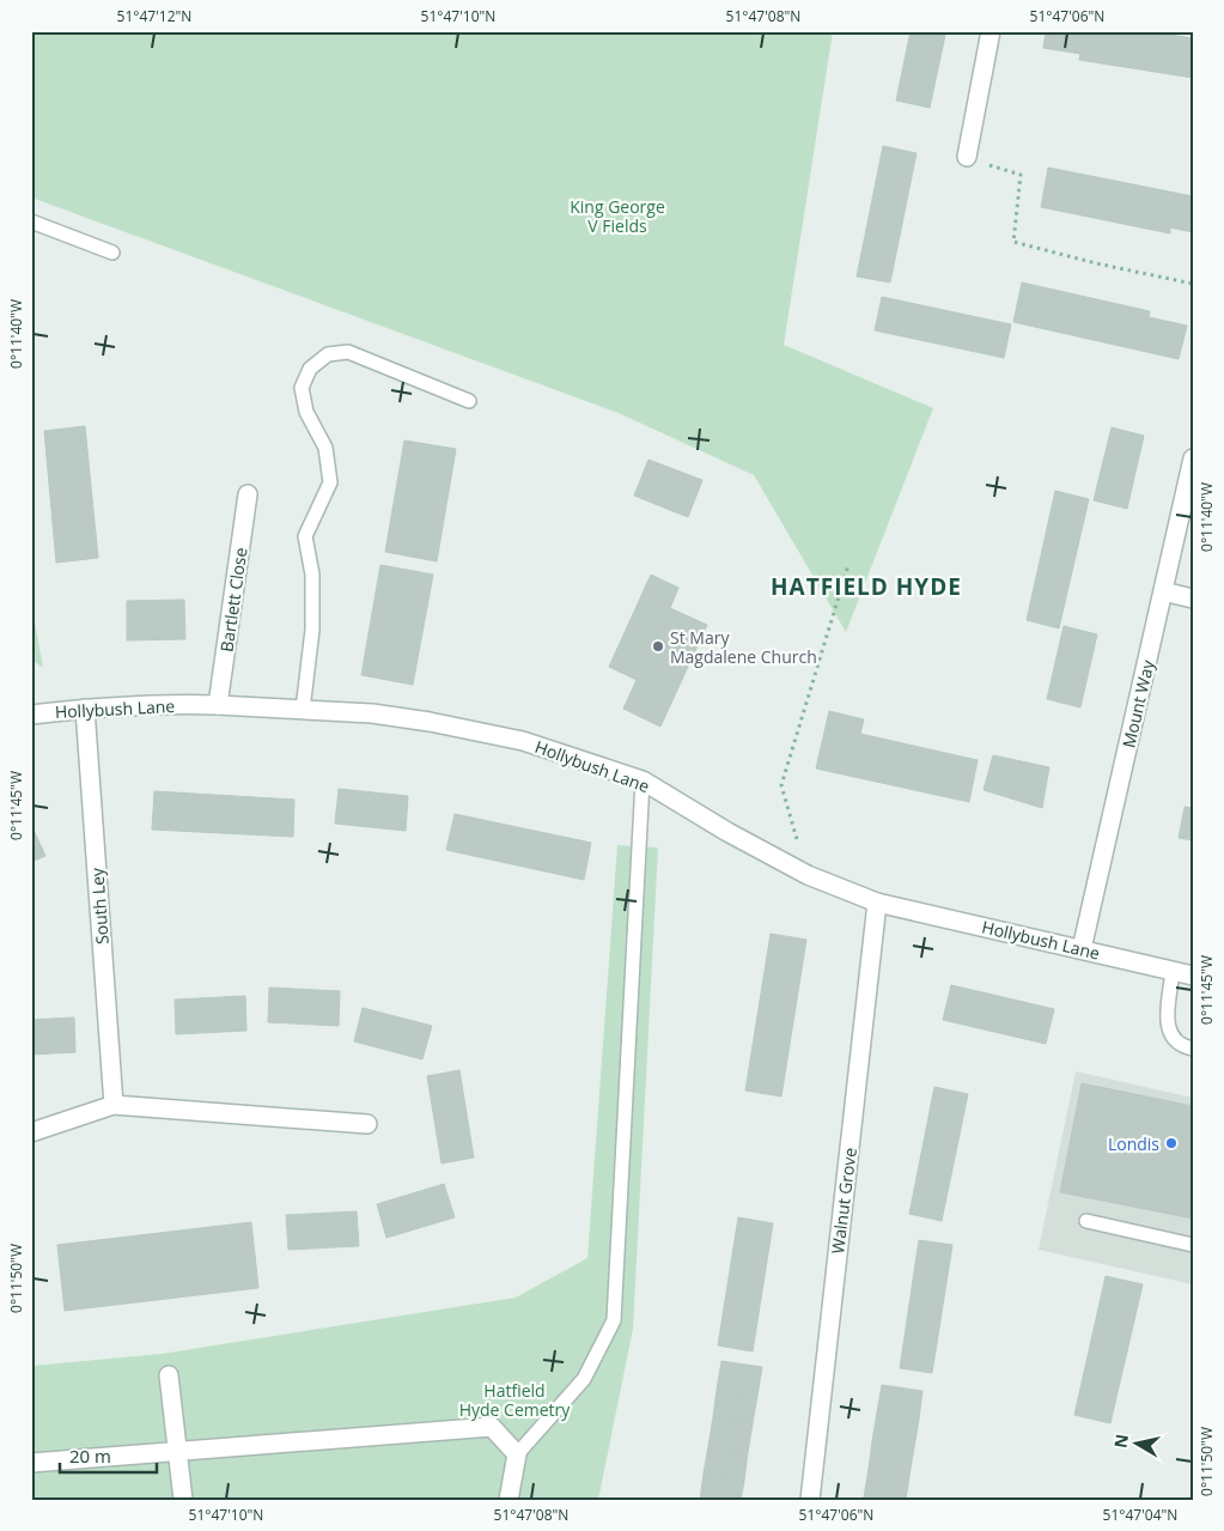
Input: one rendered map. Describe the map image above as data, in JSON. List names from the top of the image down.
{
  "streets": {
    "street": [
      "Bartlett Close",
      "Mount Way",
      "Hollybush Lane",
      "South Ley",
      "Walnut Grove"
    ]
  },
  "crossings": [
    ["Bartlett Close", "Hollybush Lane"],
    ["Mount Way", "Hollybush Lane"],
    ["Hollybush Lane", "South Ley"],
    ["Hollybush Lane", "Walnut Grove"]
  ],
  "districts": ["HATFIELD HYDE"],
  "parks": ["King George V Fields", "Hatfield Hyde Cemetry"],
  "places": ["St Mary Magdalene Church", "Londis"],
  "scale_bar": "20 m",
  "north": "left",
  "coordinates": [
    "51°47'12\"N",
    "51°47'10\"N",
    "51°47'08\"N",
    "51°47'06\"N",
    "0°11'40\"W",
    "0°11'45\"W",
    "0°11'50\"W",
    "51°47'04\"N"
  ]
}
